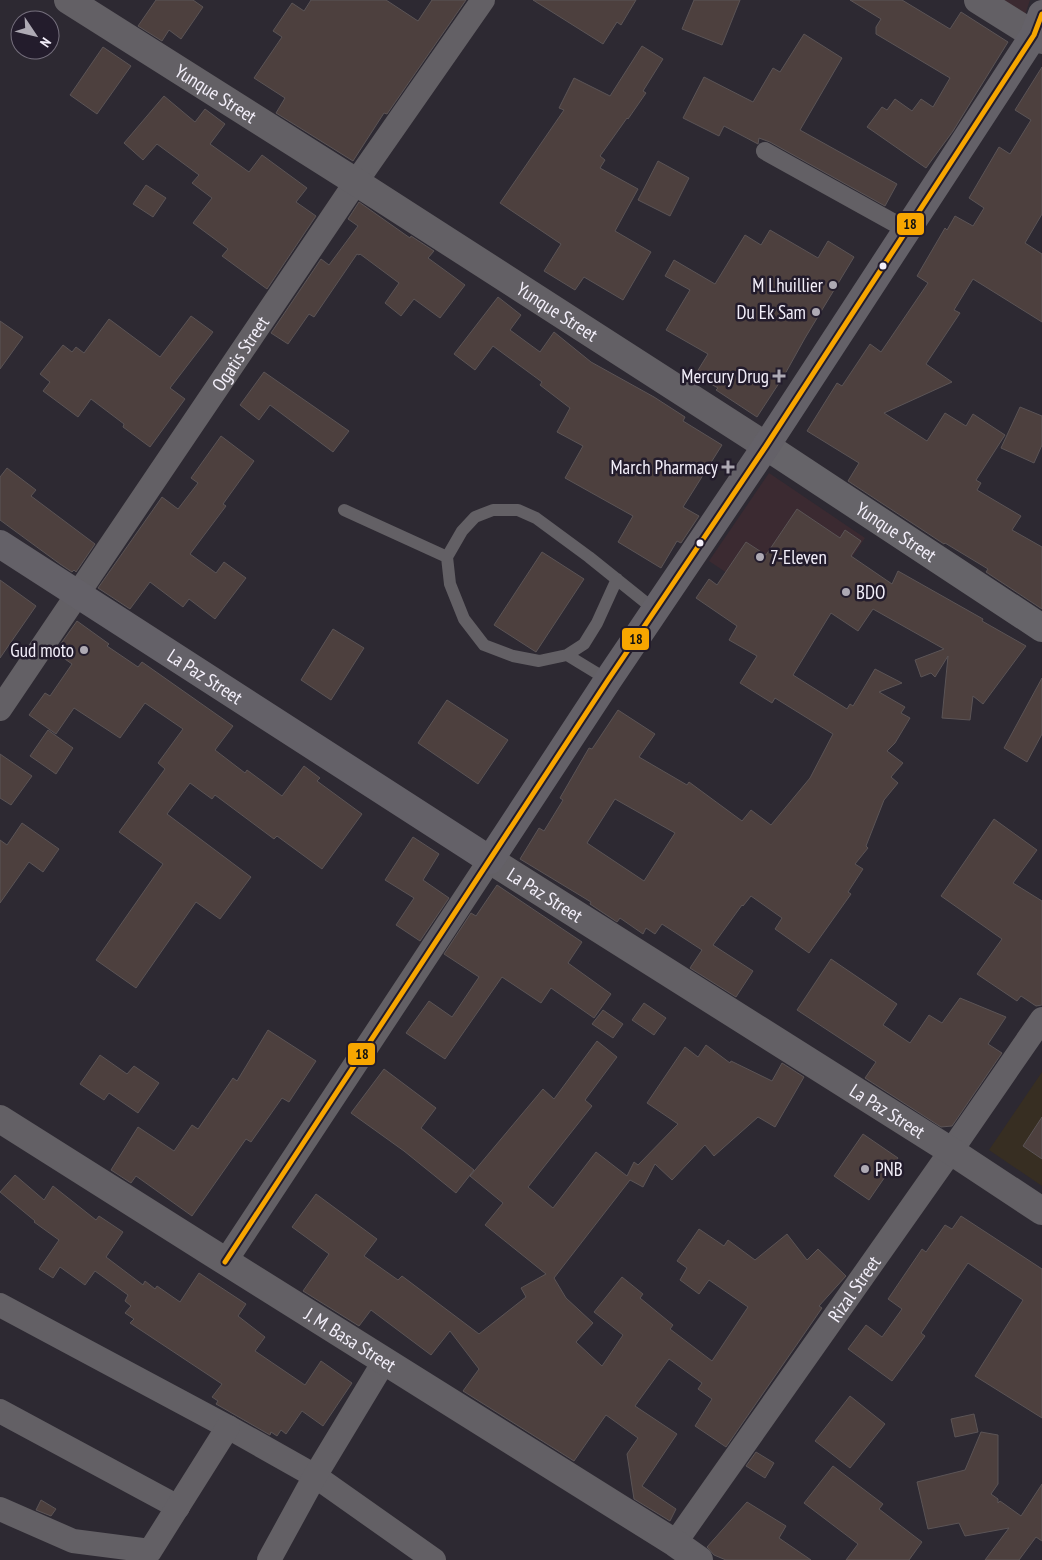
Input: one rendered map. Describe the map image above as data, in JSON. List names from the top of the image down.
{
  "streets": {
    "main road": ["Yunque Street", "La Paz Street"],
    "street": ["Ogatis Street", "Rizal Street", "J. M. Basa Street"]
  },
  "crossings": [
    ["Yunque Street", "Ogatis Street"],
    ["Ogatis Street", "La Paz Street"],
    ["La Paz Street", "Rizal Street"],
    ["Rizal Street", "J. M. Basa Street"]
  ],
  "places": {
    "other": [
      "M Lhuillier",
      "Du Ek Sam",
      "7-Eleven",
      "BDO",
      "Gud moto",
      "PNB"
    ],
    "health": ["Mercury Drug", "March Pharmacy"]
  },
  "lines": ["transit line 18"],
  "north": "bottom right"
}
